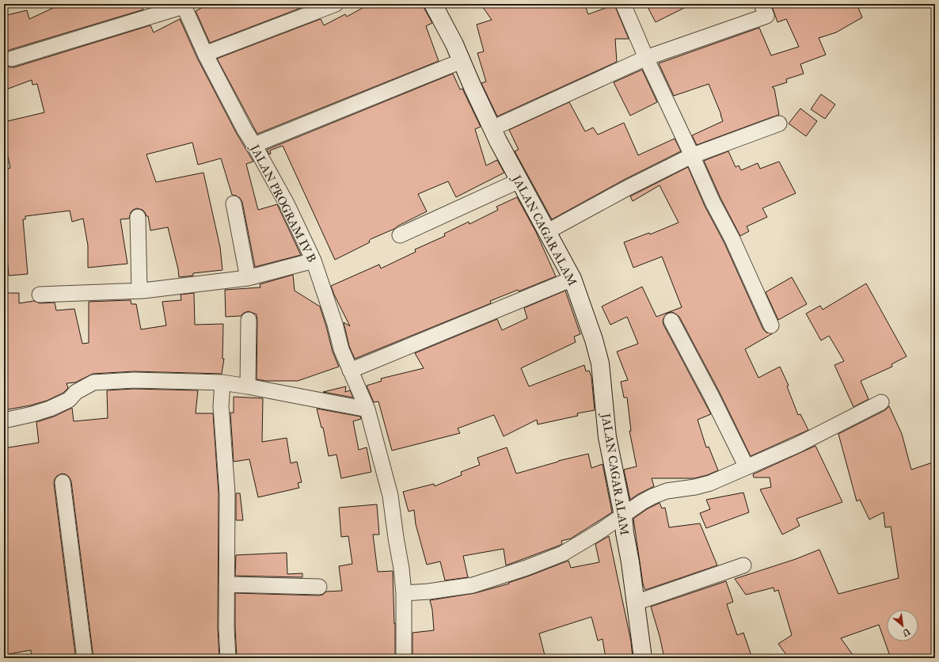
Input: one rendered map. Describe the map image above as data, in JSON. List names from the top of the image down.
{
  "streets": {
    "street": ["JALAN PROGRAM IV B", "JALAN CAGAR ALAM"]
  },
  "north": "bottom right"
}
